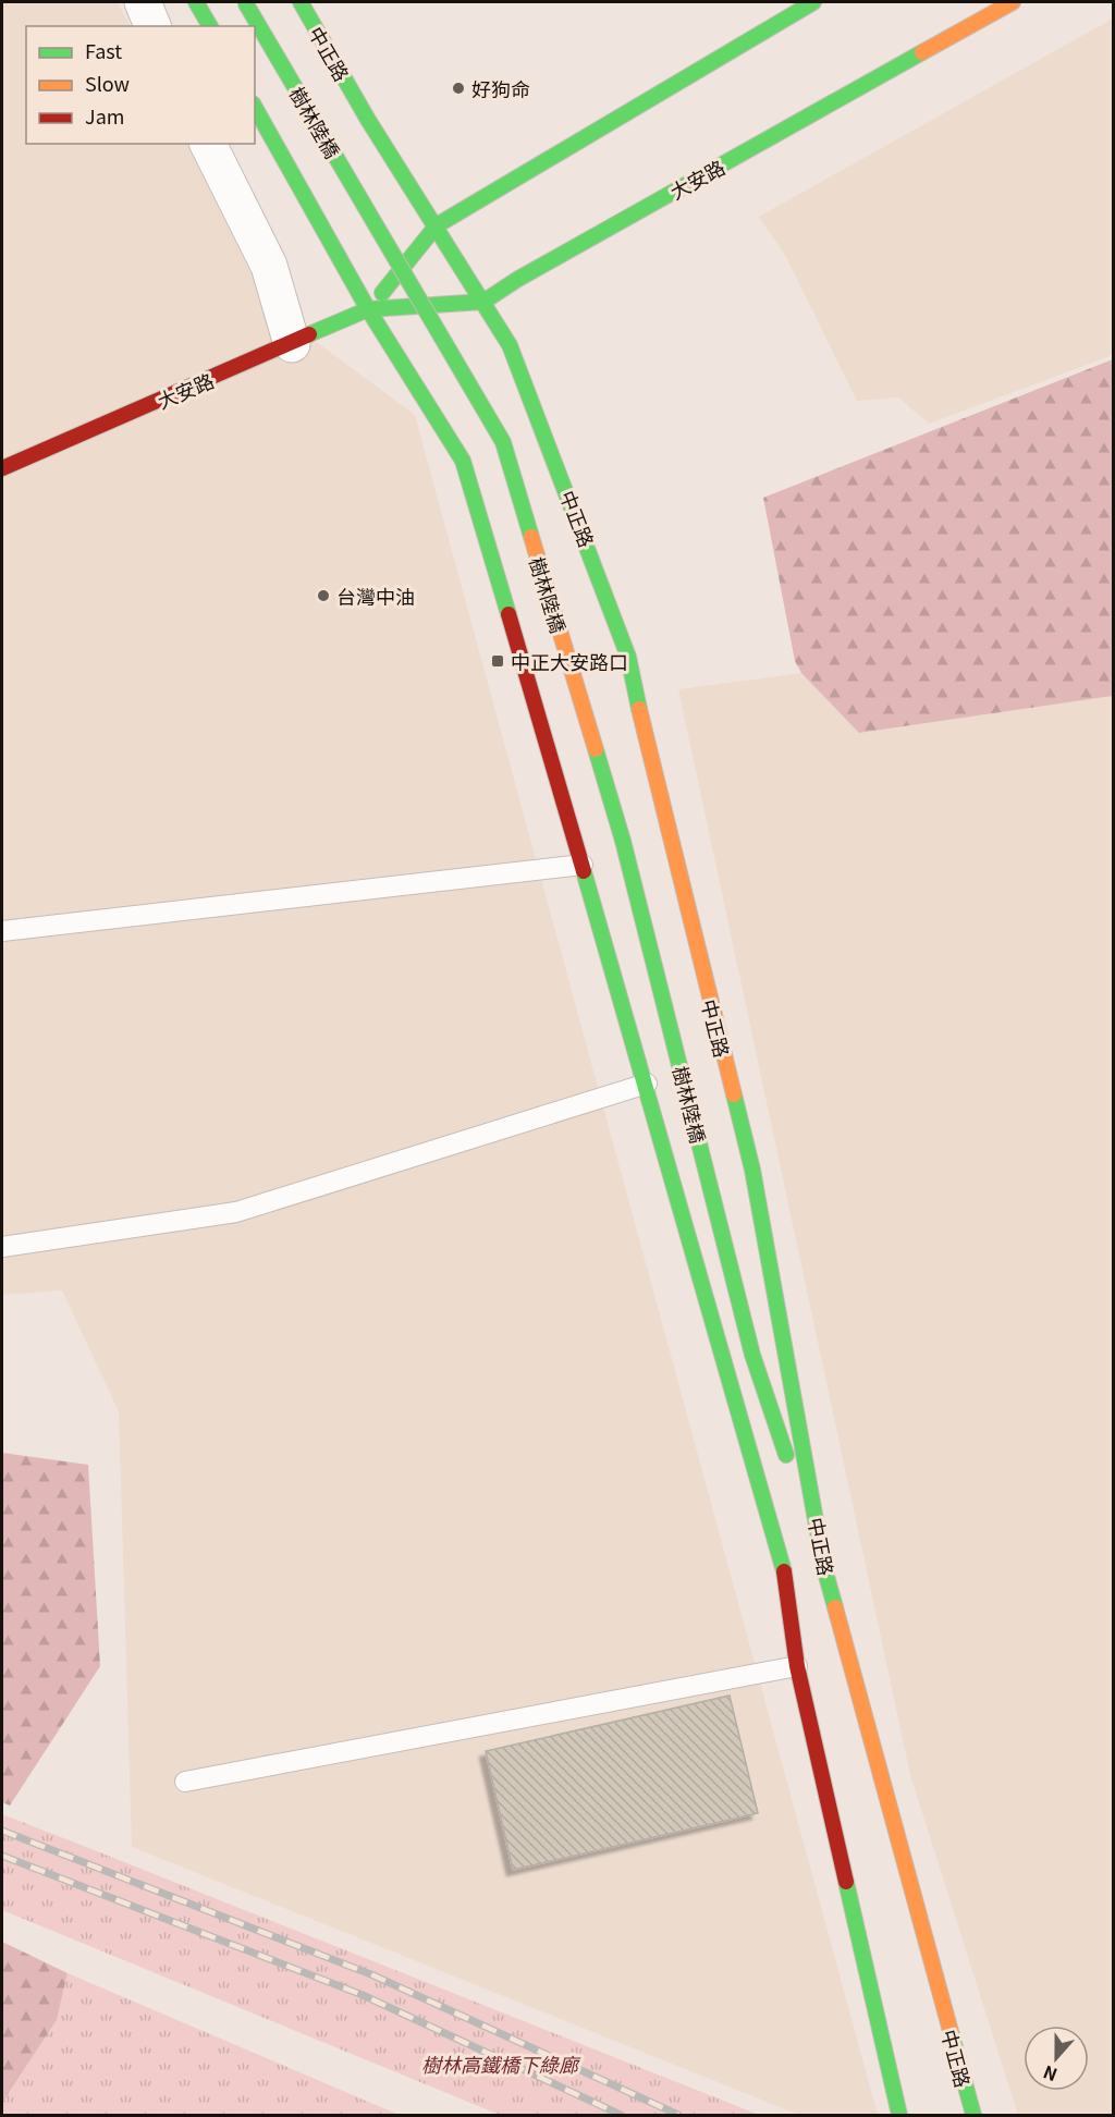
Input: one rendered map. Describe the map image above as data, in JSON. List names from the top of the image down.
{
  "streets": {
    "main road": ["中正路", "樹林陸橋", "大安路"]
  },
  "crossings": [
    ["中正路", "大安路"]
  ],
  "parks": ["樹林高鐵橋下綠廊"],
  "places": {
    "other": ["好狗命", "台灣中油"],
    "transit": ["中正大安路口"]
  },
  "legend": ["Fast", "Slow", "Jam"],
  "north": "bottom"
}
